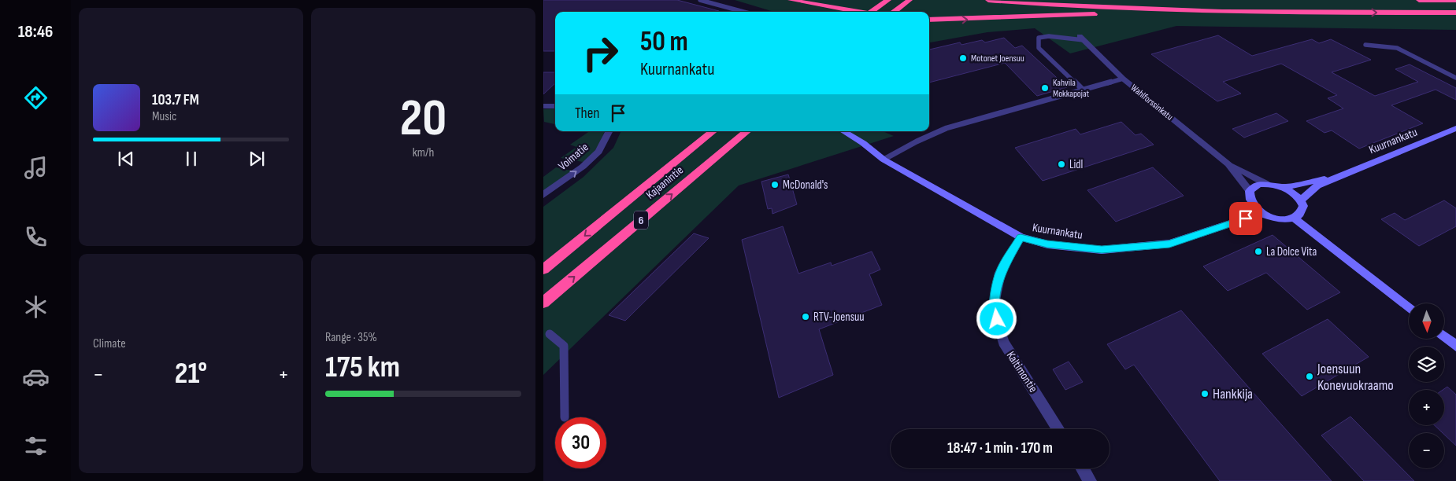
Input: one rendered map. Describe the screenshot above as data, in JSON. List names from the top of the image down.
{
  "streets": {
    "highway": ["Kajaanintie", "6"],
    "street": [
      "Wahlforssinkatu",
      "Kuurnankatu",
      "Voimatie",
      "Kaltimontie"
    ]
  },
  "crossings": [
    ["Kuurnankatu", "Kaltimontie"]
  ],
  "one_way": ["Voimatie"],
  "places": [
    "Motonet Joensuu",
    "Kahvila Mokkapojat",
    "Lidl",
    "McDonald's",
    "La Dolce Vita",
    "RTV-Joensuu",
    "Joensuun Konevuokraamo",
    "Hankkija"
  ],
  "north": "bottom",
  "page": {
    "tabs": "18:46",
    "tile": [
      ["20", "km/h"],
      "Climate",
      ["Range · 35%", "175 km"]
    ],
    "turn": ["50 m", "Kuurnankatu"],
    "song": ["103.7 FM", "Music"],
    "then": "Then",
    "map_buttons": ["+", "−"],
    "heat": ["−", "21°", "+"],
    "limit": "30",
    "trip": "18:47 · 1 min · 170 m"
  }
}
